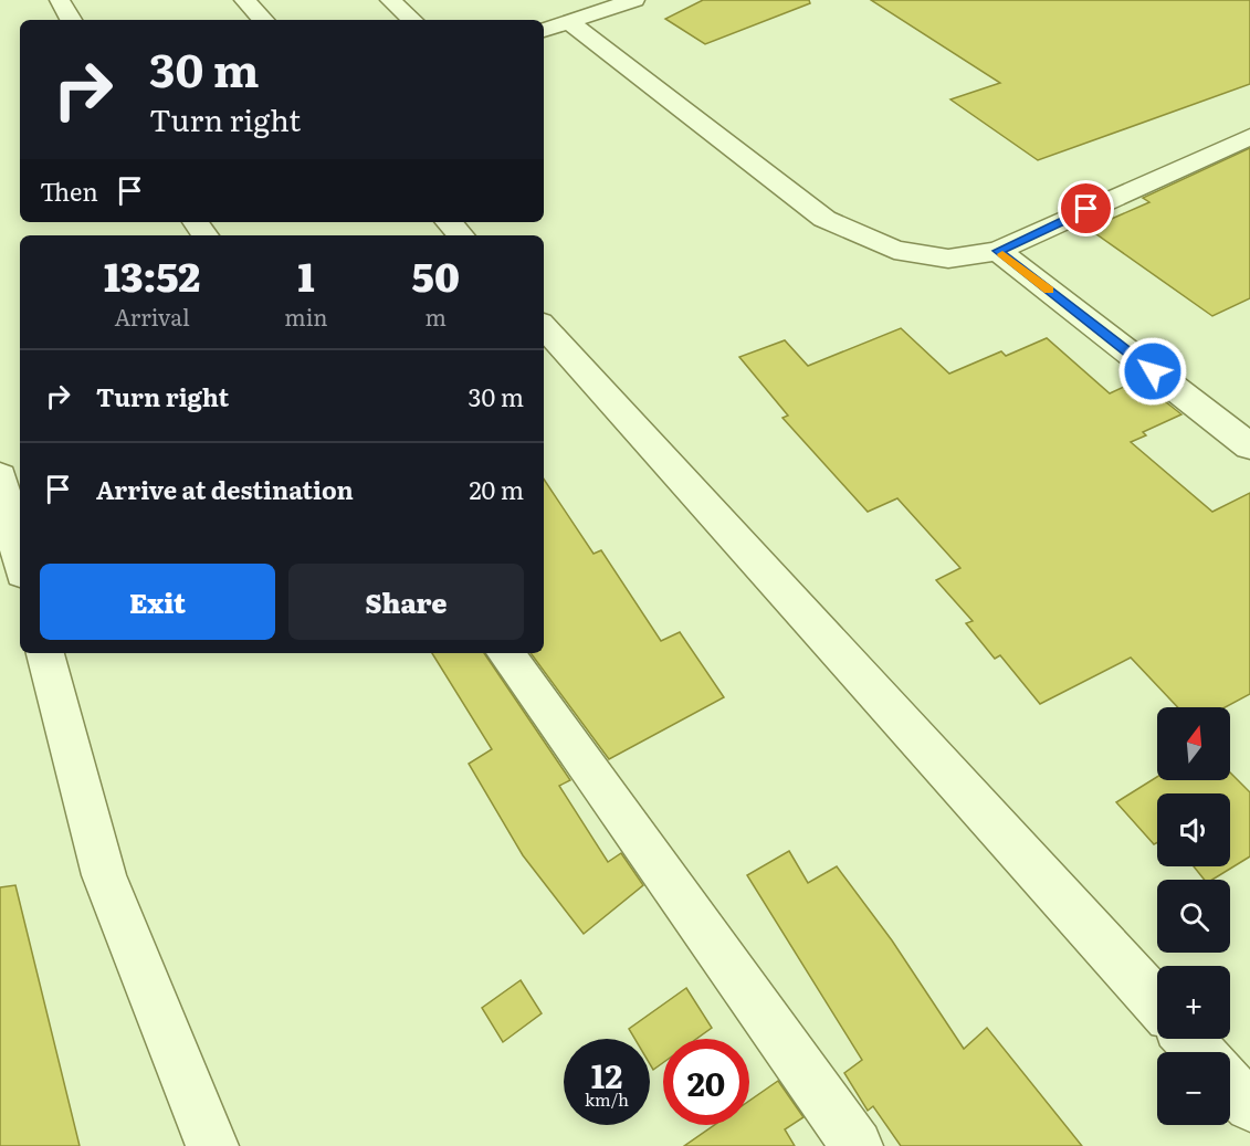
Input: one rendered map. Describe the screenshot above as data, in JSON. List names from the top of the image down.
{
  "north": "top",
  "page": {
    "turn": ["30 m", "Turn right"],
    "then": "Then",
    "eta": [
      "13:52",
      "Arrival",
      "1",
      "min",
      "50",
      "m"
    ],
    "list": [
      {
        "name": "Turn right",
        "value": "30 m"
      },
      {
        "name": "Arrive at destination",
        "value": "20 m"
      }
    ],
    "buttons": ["Exit", "Share"],
    "map_buttons": ["+", "−"],
    "speed": "12 km/h",
    "limit": "20"
  }
}
